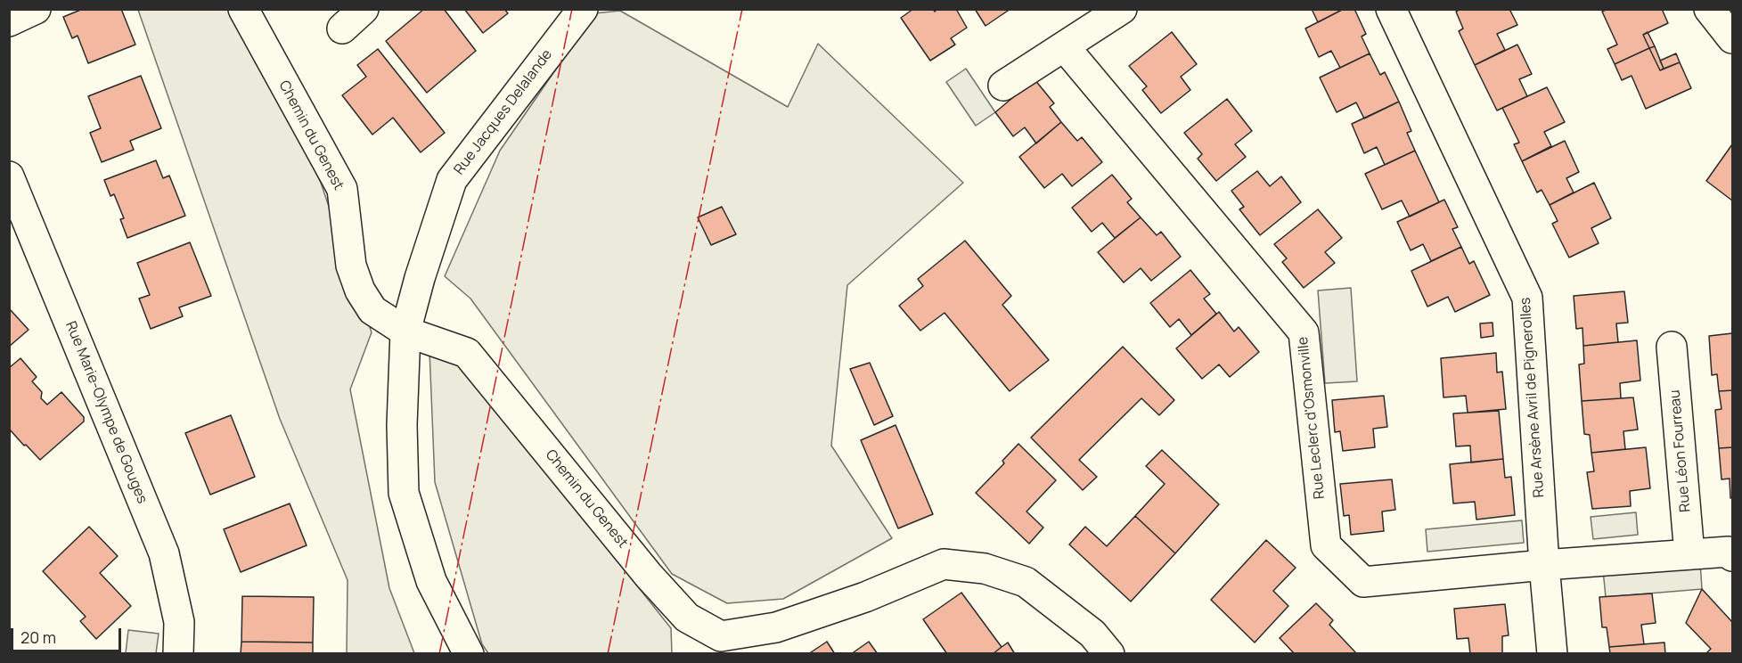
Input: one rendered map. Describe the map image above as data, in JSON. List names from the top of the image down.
{
  "streets": {
    "street": [
      "Rue Jacques Delalande",
      "Chemin du Genest",
      "Rue Arsène Avril de Pignerolles",
      "Rue Marie-Olympe de Gouges",
      "Rue Leclerc d'Osmonville",
      "Rue Léon Fourreau"
    ]
  },
  "crossings": [
    ["Rue Jacques Delalande", "Chemin du Genest"],
    ["Rue Arsène Avril de Pignerolles", "Rue Leclerc d'Osmonville"]
  ],
  "scale_bar": "20 m"
}
